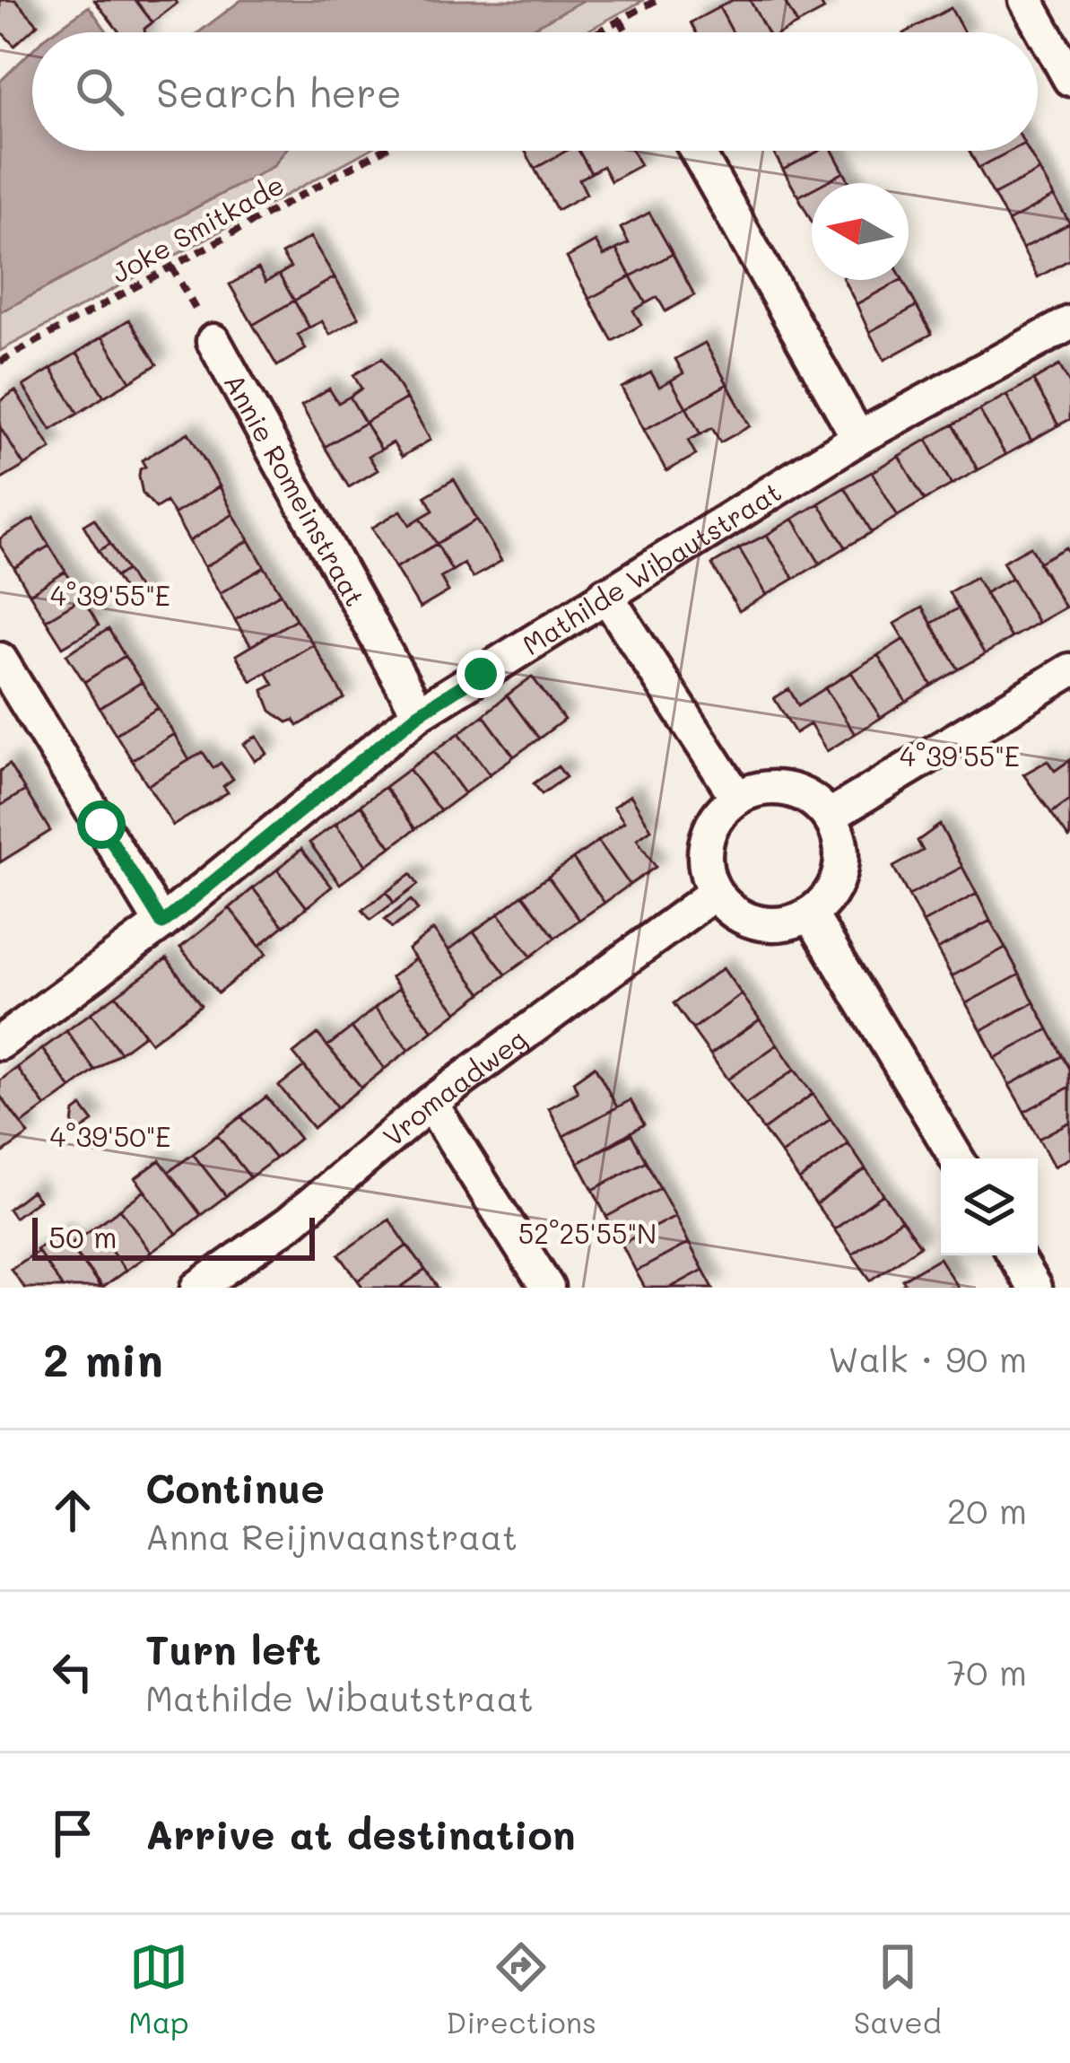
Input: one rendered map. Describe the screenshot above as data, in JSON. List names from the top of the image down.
{
  "streets": {
    "street": ["Annie Romeinstraat", "Mathilde Wibautstraat", "Vromaadweg"],
    "path": ["Joke Smitkade"]
  },
  "crossings": [
    ["Joke Smitkade", "Annie Romeinstraat"],
    ["Annie Romeinstraat", "Mathilde Wibautstraat"]
  ],
  "scale_bar": "50 m",
  "north": "left",
  "page": {
    "search": "Search here",
    "scale": "50 m",
    "heading": ["2 min", "Walk · 90 m"],
    "list": [
      ["Continue", "Anna Reijnvaanstraat", "20 m"],
      ["Turn left", "Mathilde Wibautstraat", "70 m"],
      "Arrive at destination"
    ],
    "nav": ["Map", "Directions", "Saved"]
  },
  "coordinates": ["4°39'55\"E", "4°39'50\"E", "52°25'55\"N"]
}
